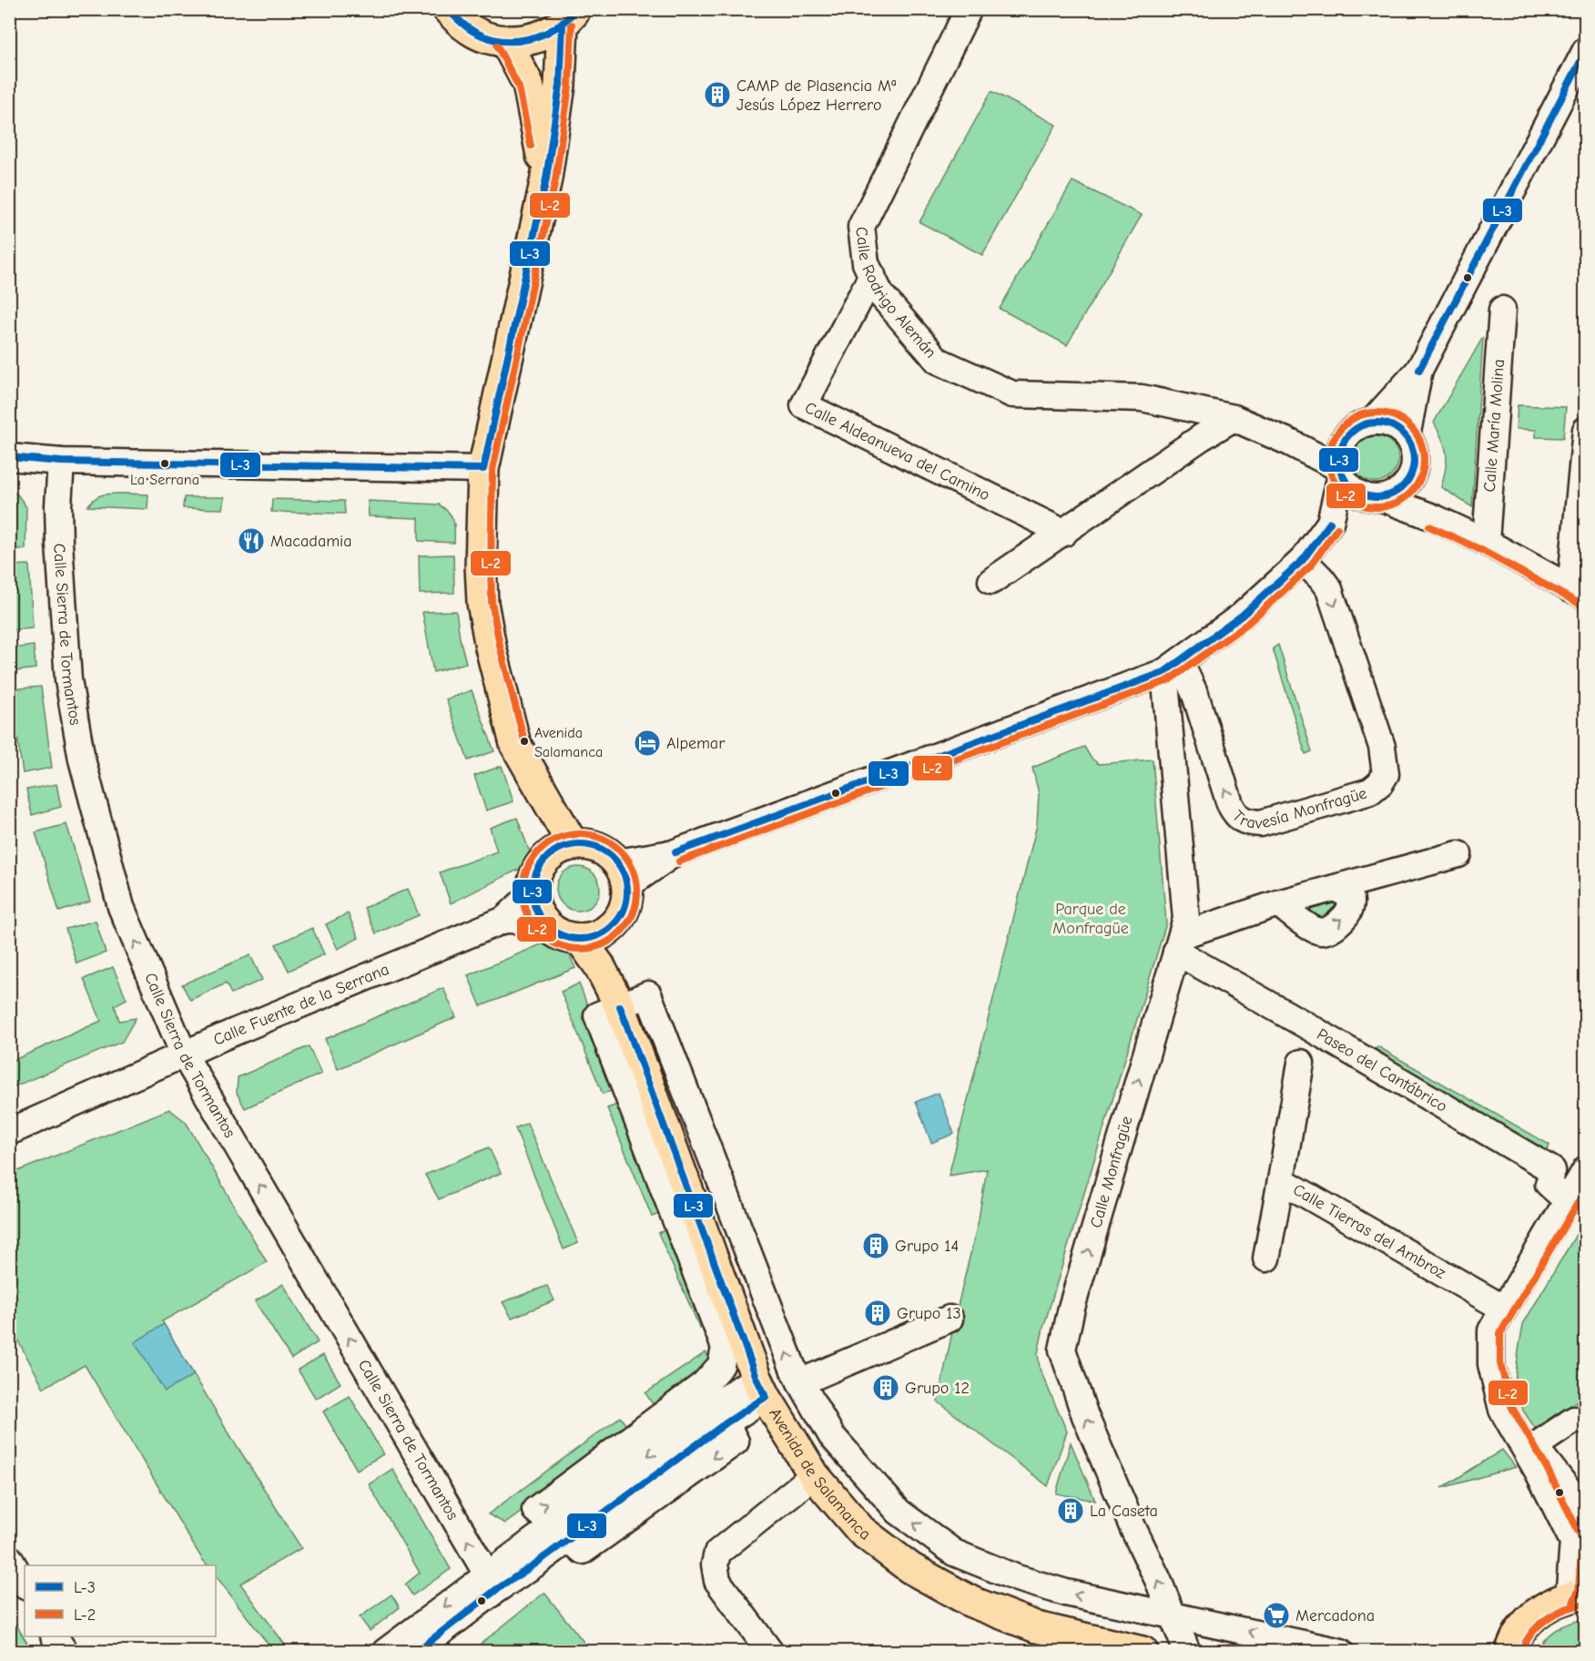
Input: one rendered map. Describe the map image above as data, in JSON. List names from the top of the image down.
{
  "streets": {
    "main road": ["Avenida de Salamanca"],
    "street": [
      "Calle Rodrigo Alemán",
      "Calle María Molina",
      "Calle Aldeanueva del Camino",
      "Calle Sierra de Tormantos",
      "Travesía Monfragüe",
      "Calle Fuente de la Serrana",
      "Paseo del Cantábrico",
      "Calle Monfragüe",
      "Calle Tierras del Ambroz"
    ]
  },
  "crossings": [
    ["Calle Rodrigo Alemán", "Calle Aldeanueva del Camino"],
    ["Calle Sierra de Tormantos", "Calle Fuente de la Serrana"],
    ["Travesía Monfragüe", "Calle Monfragüe"],
    ["Paseo del Cantábrico", "Calle Monfragüe"]
  ],
  "one_way": ["Calle Sierra de Tormantos", "Calle Monfragüe"],
  "parks": ["Parque de Monfragüe"],
  "places": {
    "building": [
      "CAMP de Plasencia Mª Jesús López Herrero",
      "Grupo 14",
      "Grupo 13",
      "Grupo 12",
      "La Caseta"
    ],
    "other": ["La Serrana", "Avenida Salamanca"],
    "restaurant": ["Macadamia"],
    "hotel": ["Alpemar"],
    "supermarket": ["Mercadona"]
  },
  "lines": ["transit line L-3", "transit line L-2"],
  "legend": ["L-3", "L-2"]
}
